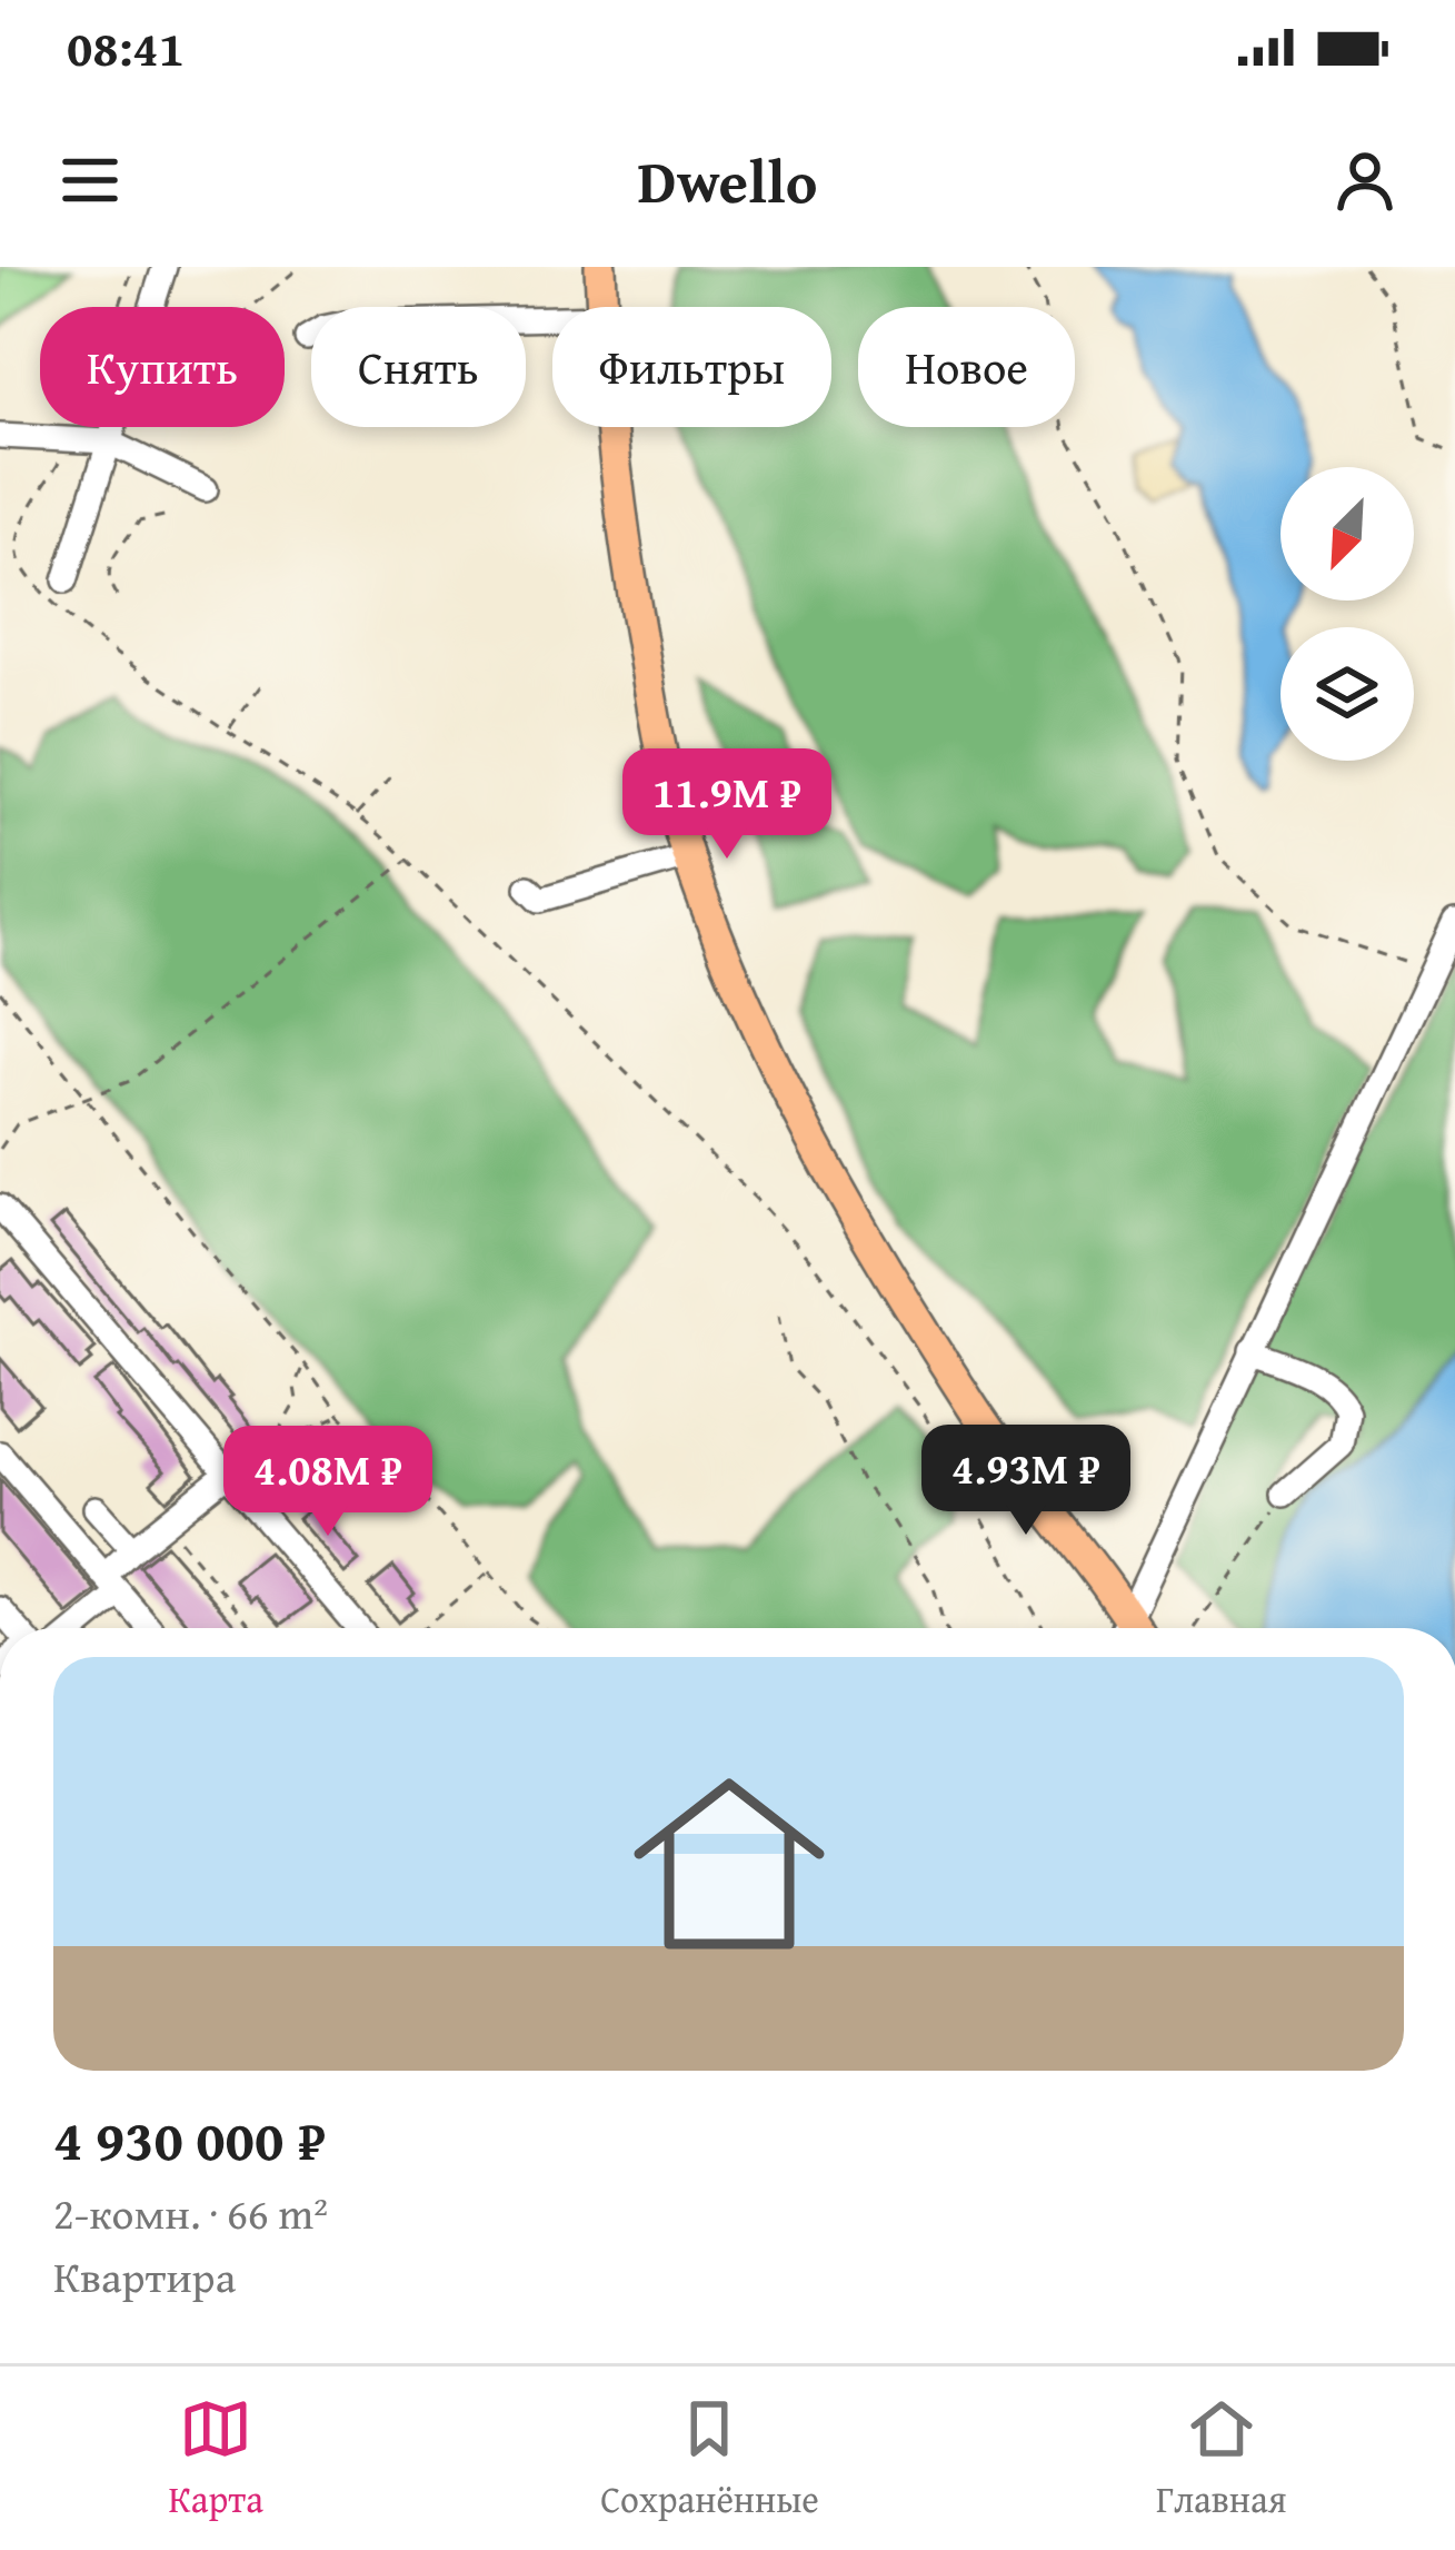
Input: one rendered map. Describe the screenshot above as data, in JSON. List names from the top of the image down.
{
  "north": "bottom left",
  "page": {
    "status": "08:41",
    "header": "Dwello",
    "chip": [
      "Купить",
      "Снять",
      "Фильтры",
      "Новое"
    ],
    "price": ["11.9M ₽", "4.93M ₽", "4.08M ₽"],
    "list": [
      {
        "name": "4 930 000 ₽",
        "note": "2-комн. · 66 m² · Квартира"
      }
    ],
    "tabs": ["Карта", "Сохранённые", "Главная"]
  }
}
